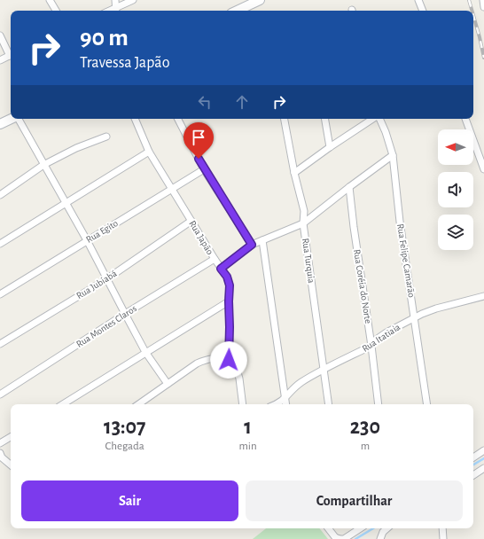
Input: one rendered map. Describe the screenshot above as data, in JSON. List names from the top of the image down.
{
  "streets": {
    "street": [
      "Rua Egito",
      "Rua Japão",
      "Rua Turquia",
      "Rua Felipe Camarão",
      "Rua Jubiabá",
      "Rua Coréia do Norte",
      "Rua Montes Claros",
      "Rua Itatiaia"
    ]
  },
  "crossings": [
    ["Rua Egito", "Rua Japão"],
    ["Rua Japão", "Rua Jubiabá"],
    ["Rua Japão", "Rua Montes Claros"],
    ["Rua Turquia", "Rua Itatiaia"],
    ["Rua Felipe Camarão", "Rua Itatiaia"],
    ["Rua Coréia do Norte", "Rua Itatiaia"]
  ],
  "north": "left",
  "page": {
    "turn": ["90 m", "Travessa Japão"],
    "eta": [
      "13:07",
      "Chegada",
      "1",
      "min",
      "230",
      "m"
    ],
    "buttons": ["Sair", "Compartilhar"]
  }
}
